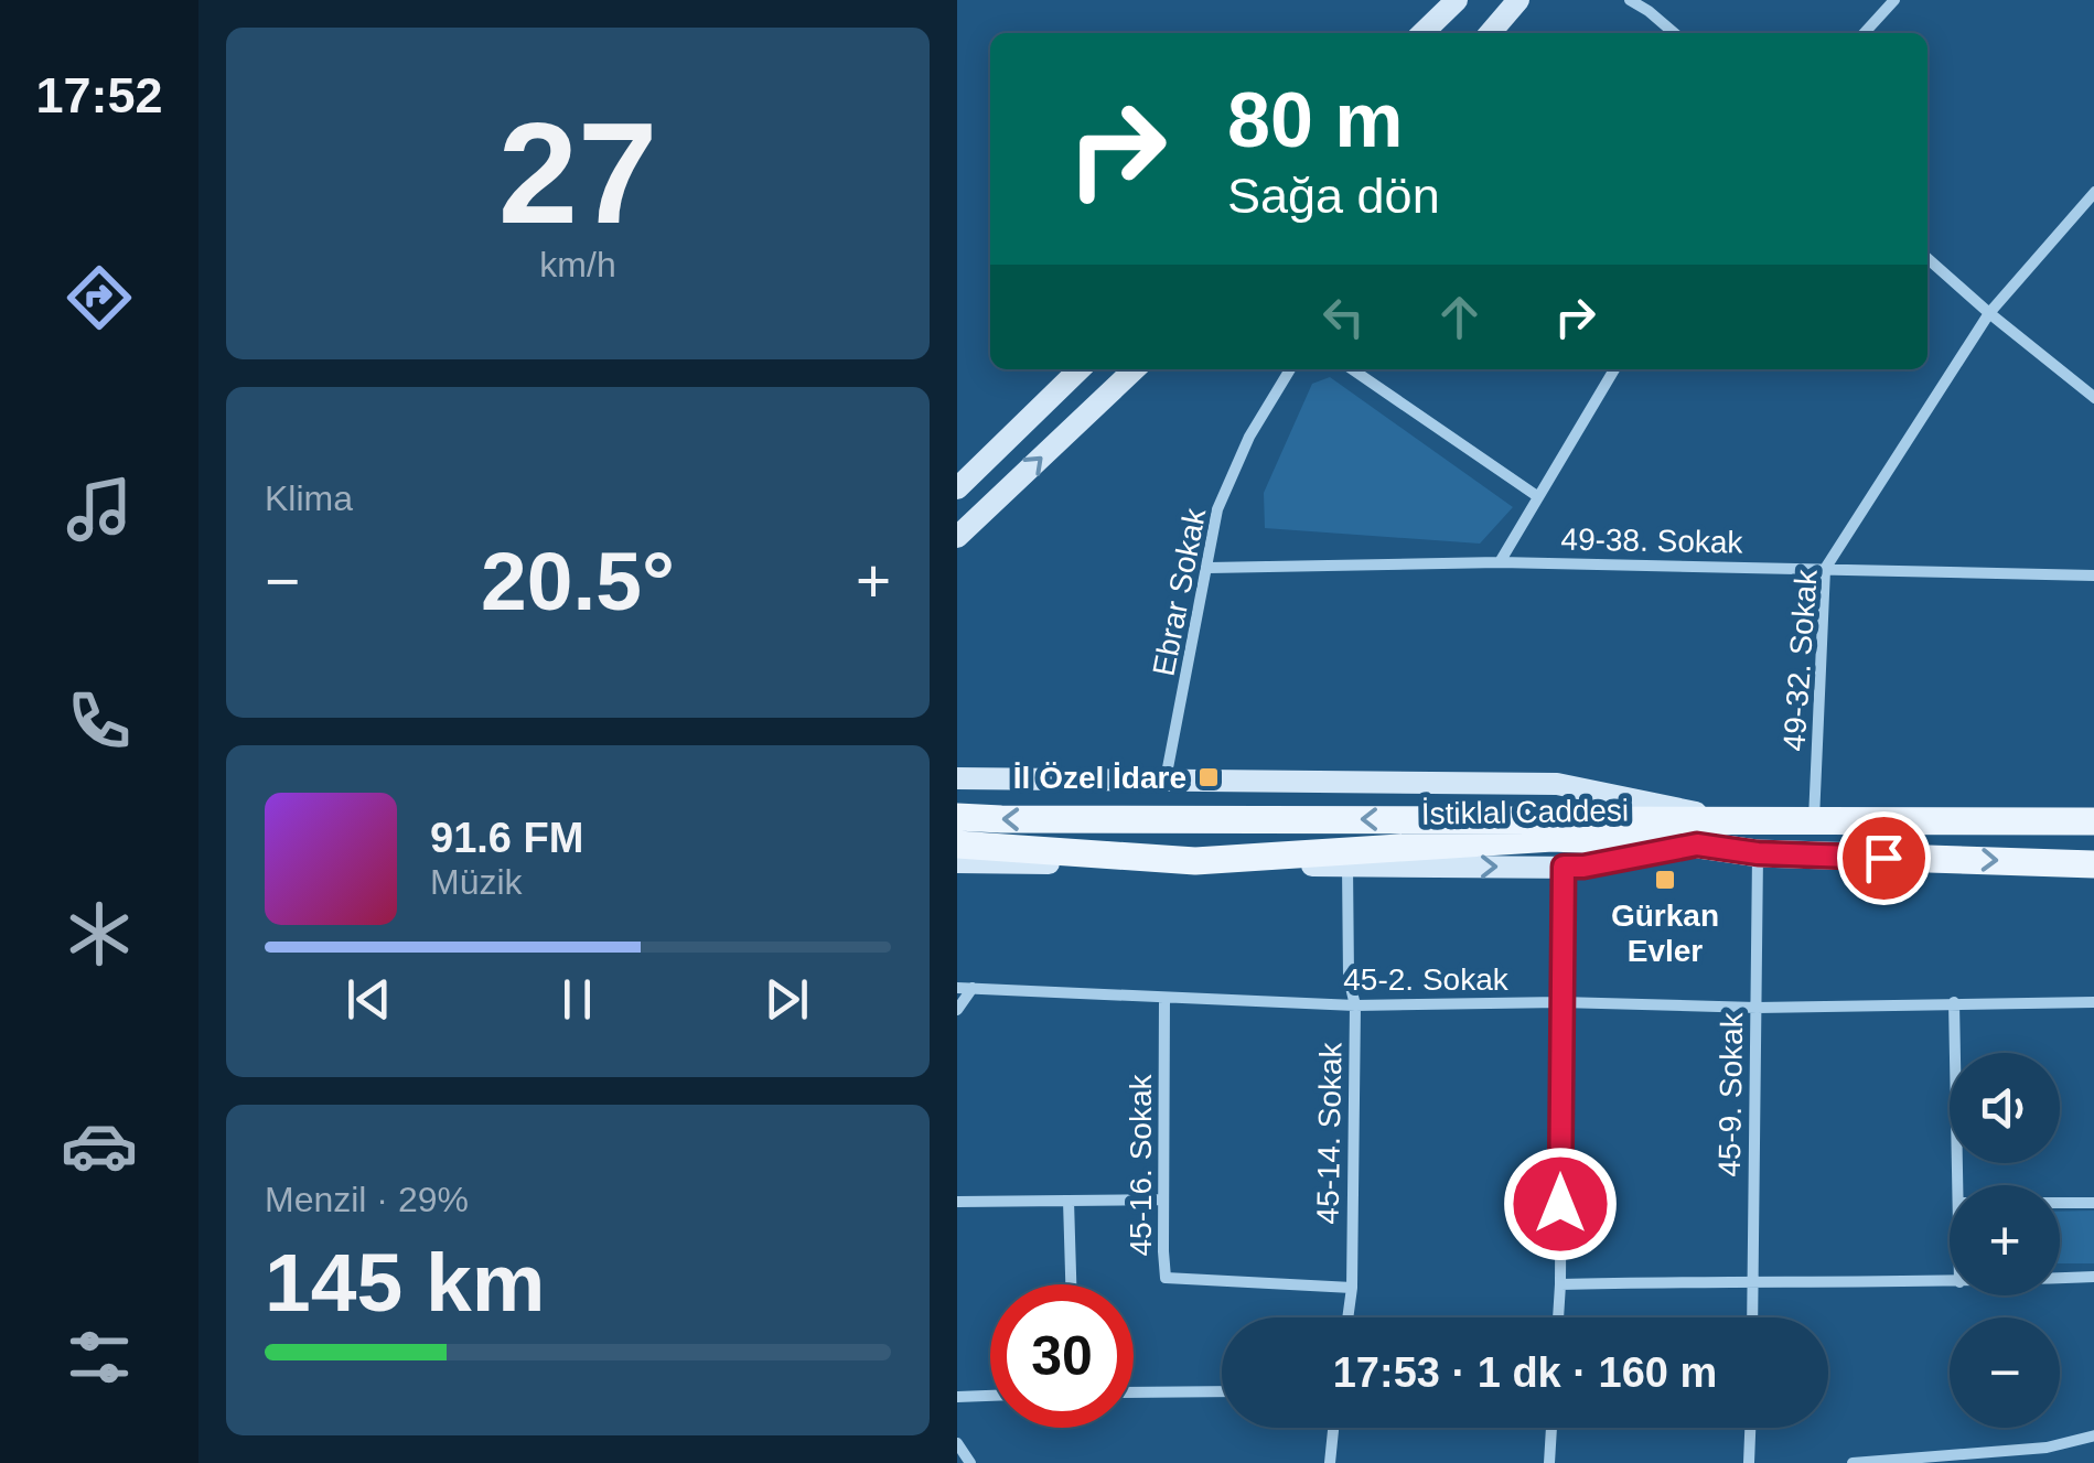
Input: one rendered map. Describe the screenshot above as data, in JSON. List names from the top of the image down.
{
  "streets": {
    "main road": ["İstiklal Caddesi"],
    "street": [
      "49-38. Sokak",
      "Ebrar Sokak",
      "49-32. Sokak",
      "45-2. Sokak",
      "45-9. Sokak",
      "45-14. Sokak",
      "45-16. Sokak"
    ]
  },
  "crossings": [
    ["49-38. Sokak", "Ebrar Sokak"],
    ["49-38. Sokak", "49-32. Sokak"],
    ["49-32. Sokak", "İstiklal Caddesi"],
    ["İstiklal Caddesi", "45-9. Sokak"],
    ["45-2. Sokak", "45-9. Sokak"],
    ["45-2. Sokak", "45-14. Sokak"],
    ["45-2. Sokak", "45-16. Sokak"],
    ["45-14. Sokak", "45-16. Sokak"]
  ],
  "places": {
    "transit": ["İl Özel İdare", "Gürkan Evler"]
  },
  "page": {
    "tabs": "17:52",
    "tile": [
      ["27", "km/h"],
      "Klima",
      ["Menzil · 29%", "145 km"]
    ],
    "turn": ["80 m", "Sağa dön"],
    "heat": ["−", "20.5°", "+"],
    "song": ["91.6 FM", "Müzik"],
    "map_buttons": ["+", "−"],
    "limit": "30",
    "trip": "17:53 · 1 dk · 160 m"
  }
}
